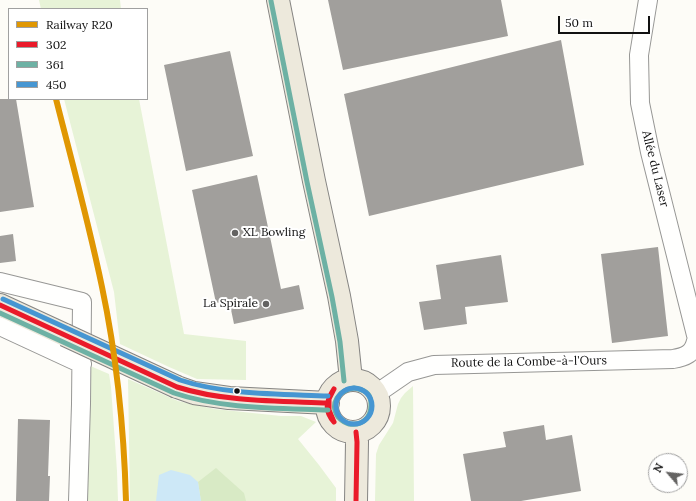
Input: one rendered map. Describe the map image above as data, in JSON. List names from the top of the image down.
{
  "streets": {
    "street": ["Allée du Laser", "Route de la Combe-à-l'Ours"]
  },
  "places": ["XL Bowling", "La Spirale"],
  "lines": [
    "transit line 361",
    "rail line R20",
    "transit line 450",
    "transit line 302"
  ],
  "legend": [
    "Railway R20",
    "302",
    "361",
    "450"
  ],
  "scale_bar": "50 m",
  "north": "top left"
}
